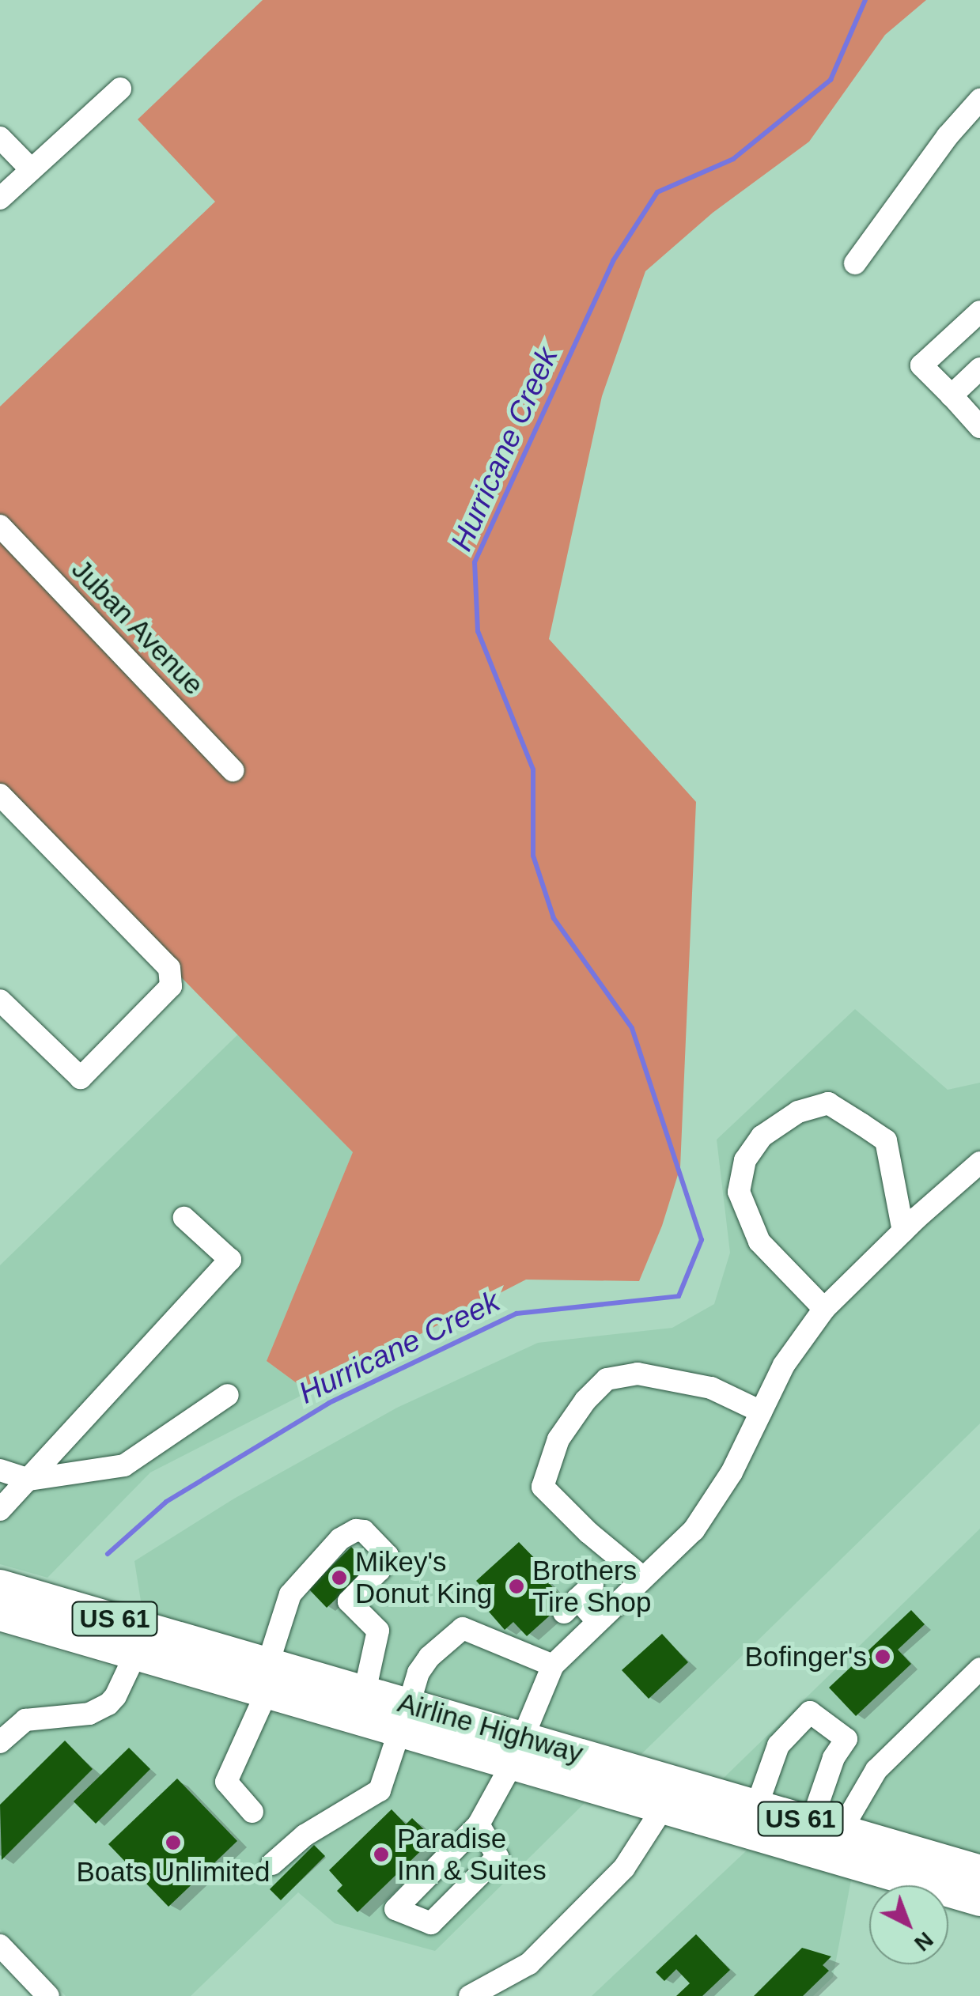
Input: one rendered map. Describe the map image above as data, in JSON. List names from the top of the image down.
{
  "streets": {
    "highway": ["US 61", "Airline Highway"],
    "street": ["Juban Avenue"]
  },
  "water": ["Hurricane Creek"],
  "places": [
    "Mikey's Donut King",
    "Brothers Tire Shop",
    "Bofinger's",
    "Boats Unlimited",
    "Paradise Inn & Suites"
  ],
  "north": "bottom right"
}
